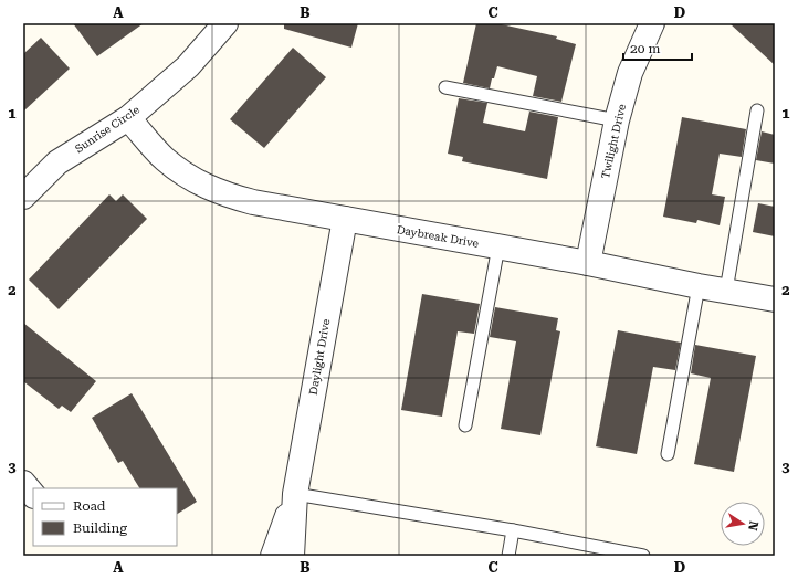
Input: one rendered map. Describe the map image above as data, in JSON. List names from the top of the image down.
{
  "streets": {
    "street": [
      "Sunrise Circle",
      "Twilight Drive",
      "Daybreak Drive",
      "Daylight Drive"
    ]
  },
  "crossings": [
    ["Sunrise Circle", "Daybreak Drive"],
    ["Twilight Drive", "Daybreak Drive"],
    ["Daybreak Drive", "Daylight Drive"]
  ],
  "legend": ["Road", "Building"],
  "scale_bar": "20 m",
  "north": "right",
  "grid": {
    "columns": [
      "A",
      "B",
      "C",
      "D"
    ],
    "rows": ["1", "2", "3"]
  }
}
